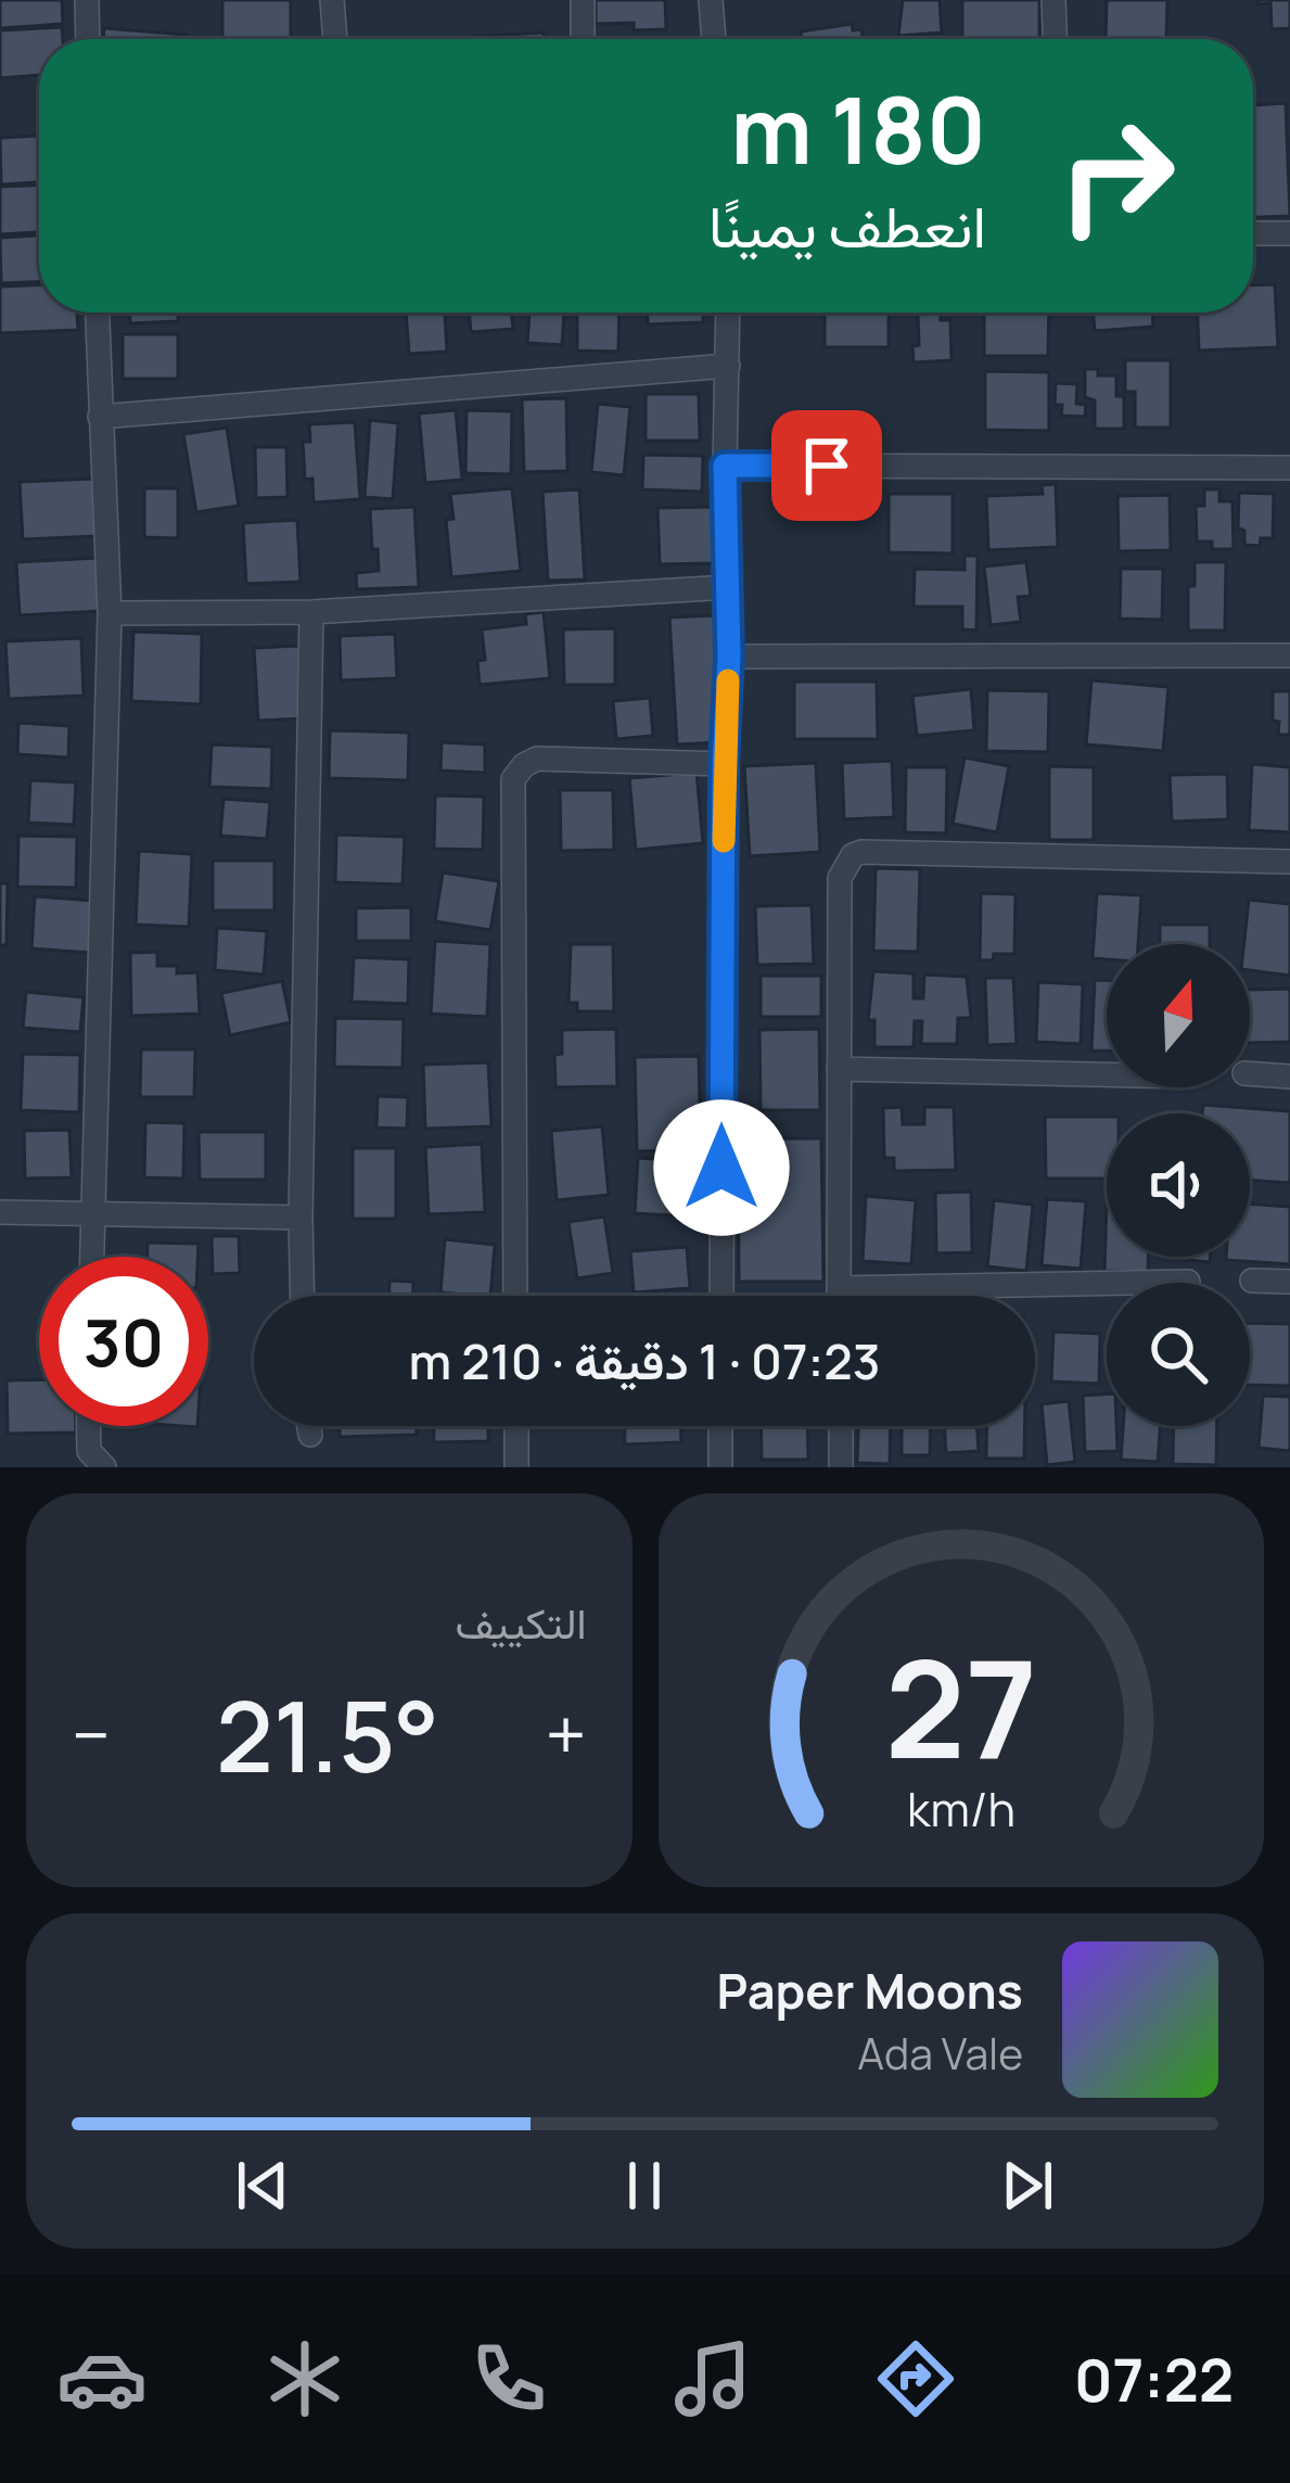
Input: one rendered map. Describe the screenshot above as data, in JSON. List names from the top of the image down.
{
  "north": "top",
  "page": {
    "turn": ["180 m", "انعطف يمينًا"],
    "limit": "30",
    "trip": "07:23 · 1 دقيقة · 210 m",
    "tile": "التكييف",
    "heat": ["−", "21.5°", "+"],
    "song": ["Paper Moons", "Ada Vale"],
    "tabs": "07:22",
    "gauge": ["27", "km/h"]
  }
}
